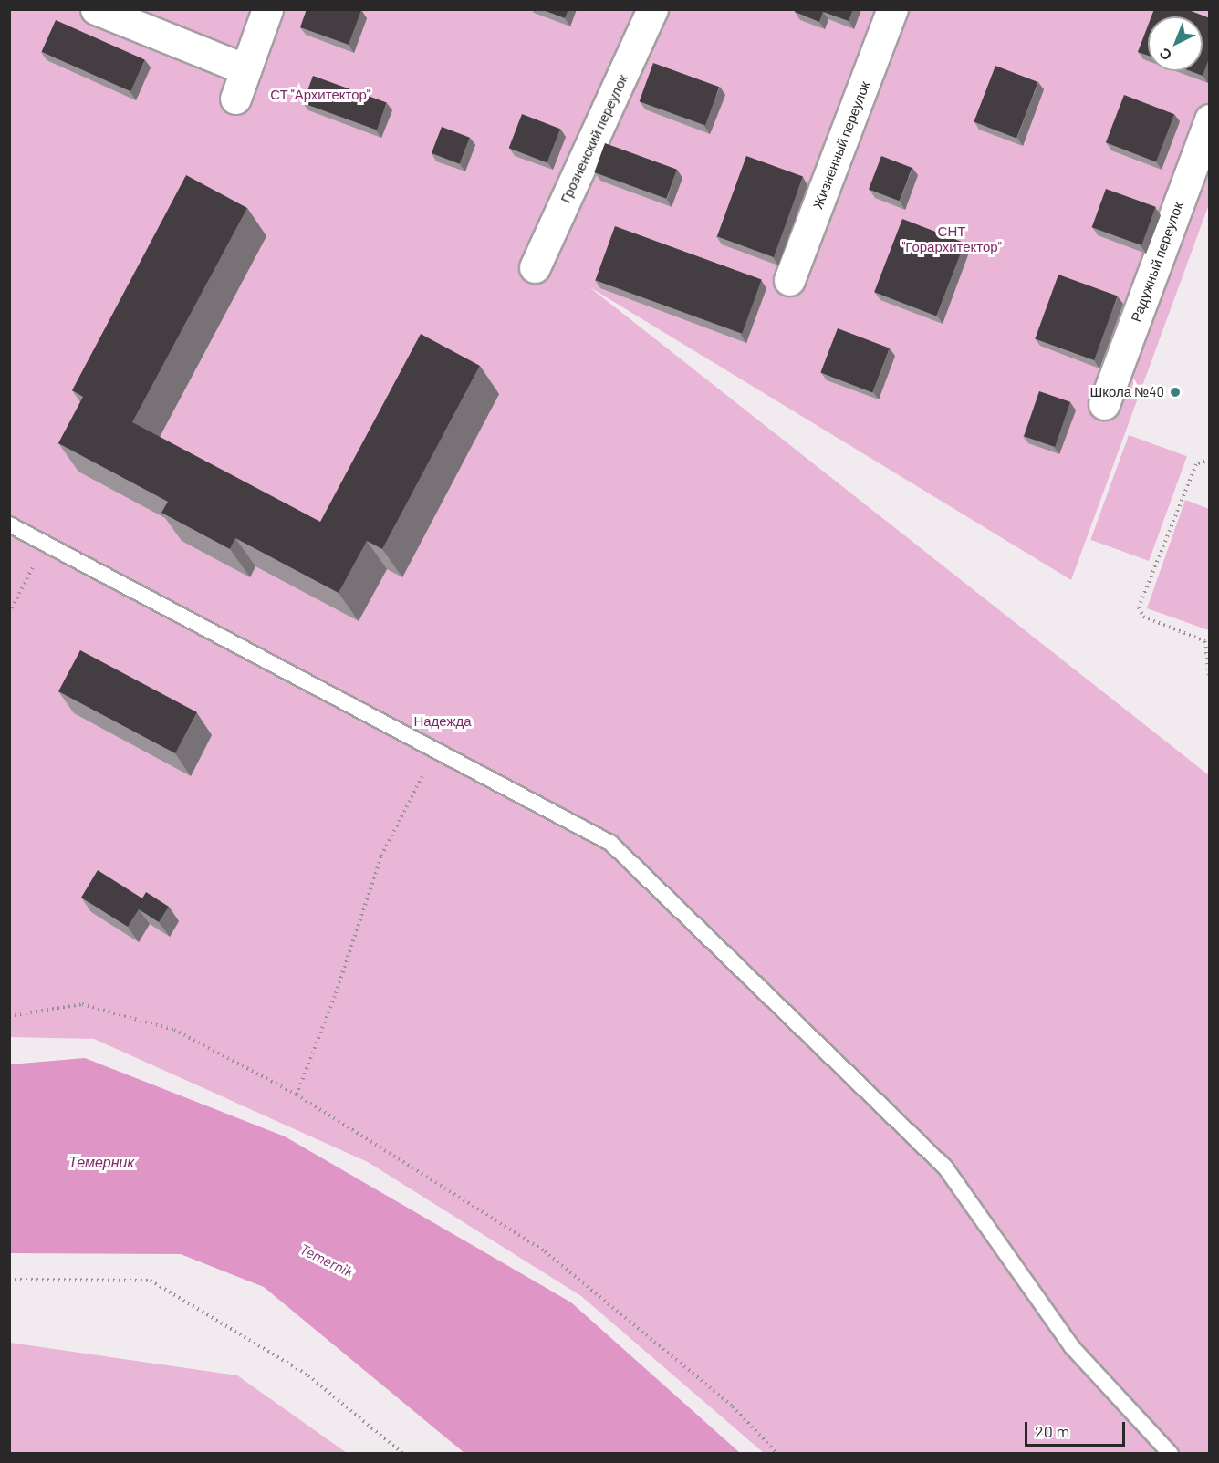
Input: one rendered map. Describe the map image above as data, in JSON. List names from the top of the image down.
{
  "streets": {
    "street": ["Грозненский переулок", "Жизненный переулок", "Радужный переулок"]
  },
  "water": ["Темерник", "Temernik"],
  "parks": ["СТ \"Архитектор\"", "СНТ \"Горархитектор\"", "Надежда"],
  "places": ["Школа №40"],
  "scale_bar": "20 m",
  "north": "bottom left"
}
